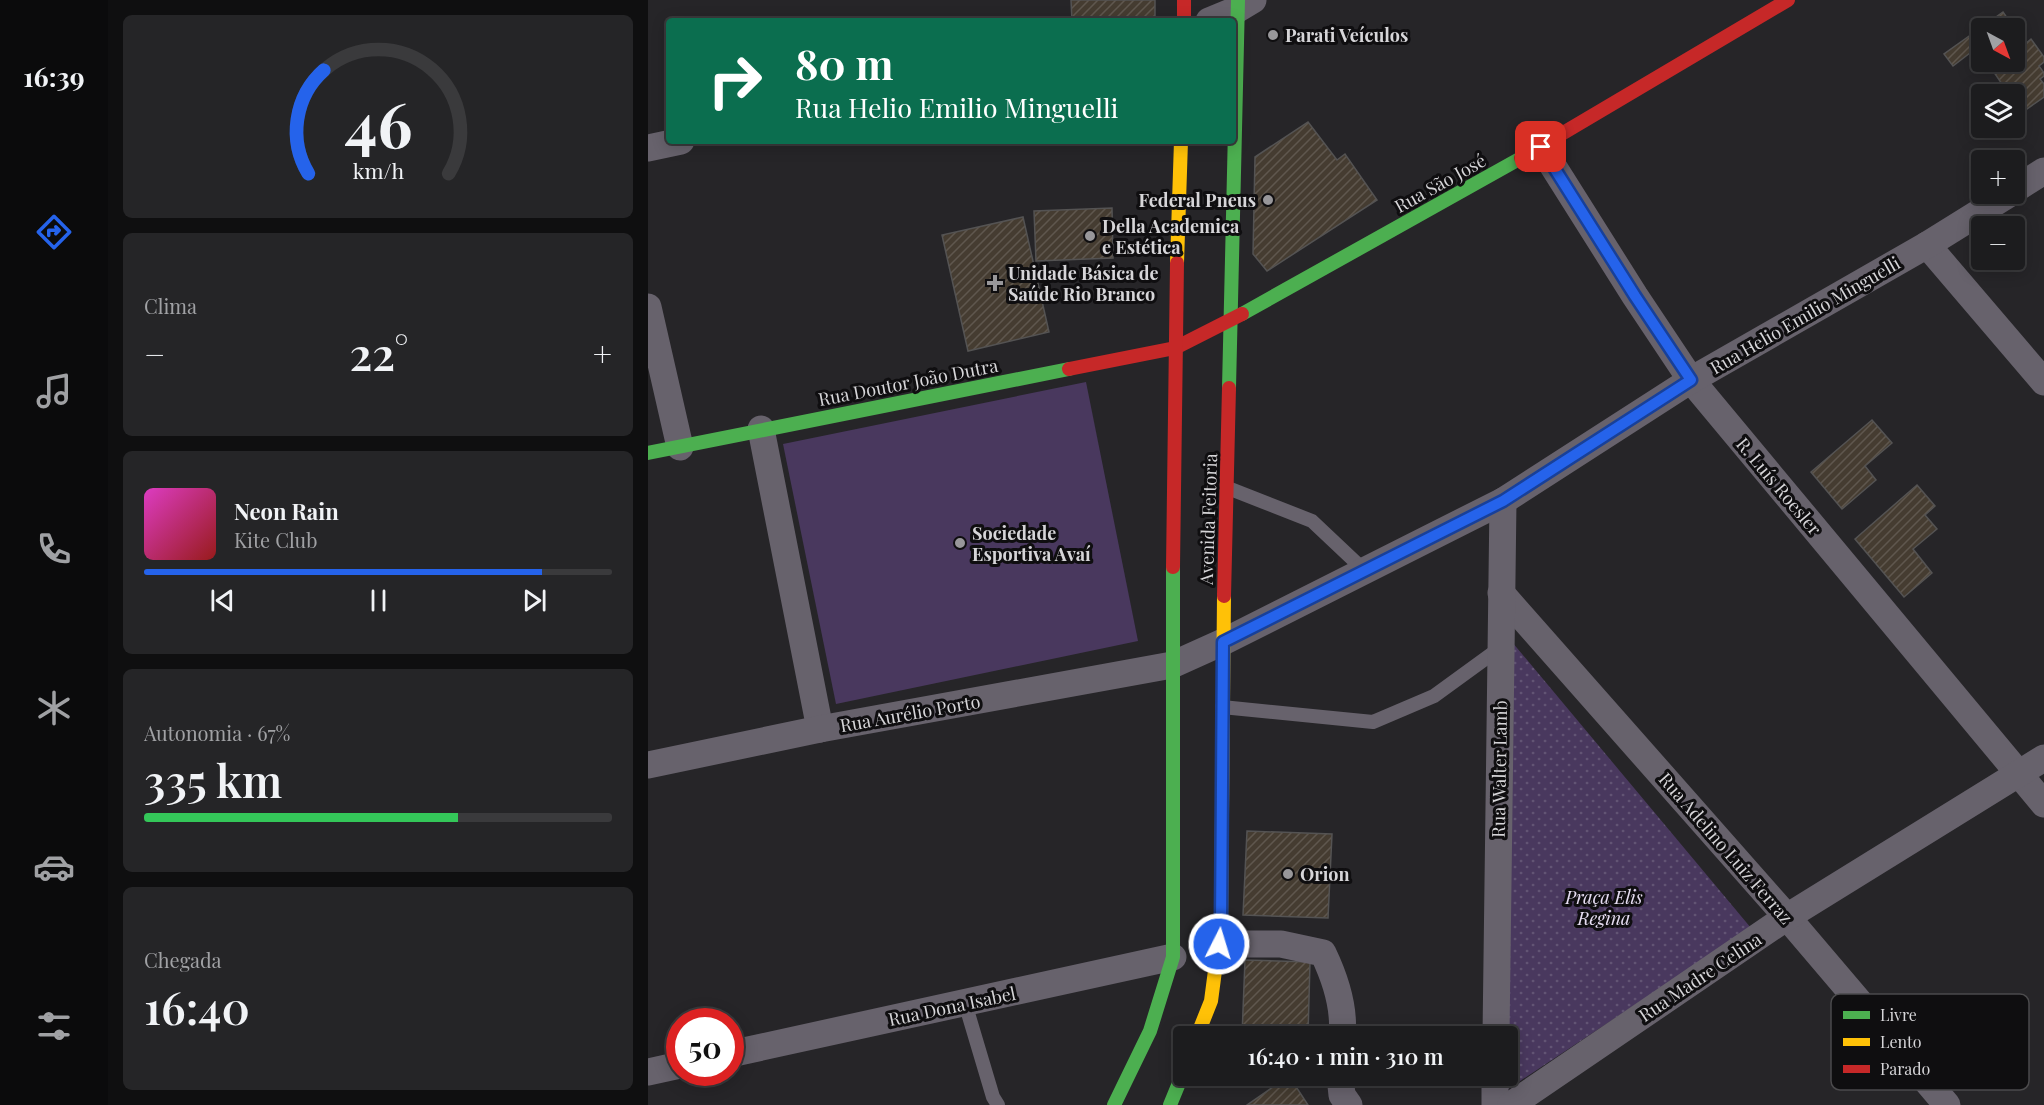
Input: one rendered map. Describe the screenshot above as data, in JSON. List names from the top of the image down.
{
  "streets": {
    "main road": ["Rua São José", "Rua Doutor João Dutra", "Avenida Feitoria"],
    "street": [
      "Rua Helio Emilio Minguelli",
      "R. Luís Roesler",
      "Rua Aurélio Porto",
      "Rua Walter Lamb",
      "Rua Adelino Luiz Ferraz",
      "Rua Madre Celina",
      "Rua Dona Isabel"
    ]
  },
  "crossings": [
    ["Rua São José", "Rua Doutor João Dutra"],
    ["Rua São José", "R. Luís Roesler"],
    ["Rua São José", "Avenida Feitoria"],
    ["Rua Helio Emilio Minguelli", "R. Luís Roesler"],
    ["Rua Helio Emilio Minguelli", "Avenida Feitoria"],
    ["Rua Helio Emilio Minguelli", "Rua Aurélio Porto"],
    ["Rua Helio Emilio Minguelli", "Rua Walter Lamb"],
    ["Rua Doutor João Dutra", "Avenida Feitoria"],
    ["R. Luís Roesler", "Rua Madre Celina"],
    ["Avenida Feitoria", "Rua Aurélio Porto"],
    ["Avenida Feitoria", "Rua Dona Isabel"],
    ["Rua Walter Lamb", "Rua Adelino Luiz Ferraz"],
    ["Rua Adelino Luiz Ferraz", "Rua Madre Celina"]
  ],
  "parks": ["Praça Elis Regina"],
  "places": {
    "other": [
      "Parati Veículos",
      "Federal Pneus",
      "Della Academica e Estética",
      "Sociedade Esportiva Avaí",
      "Orion"
    ],
    "health": ["Unidade Básica de Saúde Rio Branco"]
  },
  "legend": ["Livre", "Lento", "Parado"],
  "north": "bottom right",
  "page": {
    "tabs": "16:39",
    "map_buttons": ["+", "−"],
    "turn": ["80 m", "Rua Helio Emilio Minguelli"],
    "tile": [
      "Clima",
      ["Autonomia · 67%", "335 km"],
      ["Chegada", "16:40"]
    ],
    "heat": ["−", "22°", "+"],
    "song": ["Neon Rain", "Kite Club"],
    "limit": "50",
    "trip": "16:40 · 1 min · 310 m",
    "gauge": ["46", "km/h"]
  }
}
